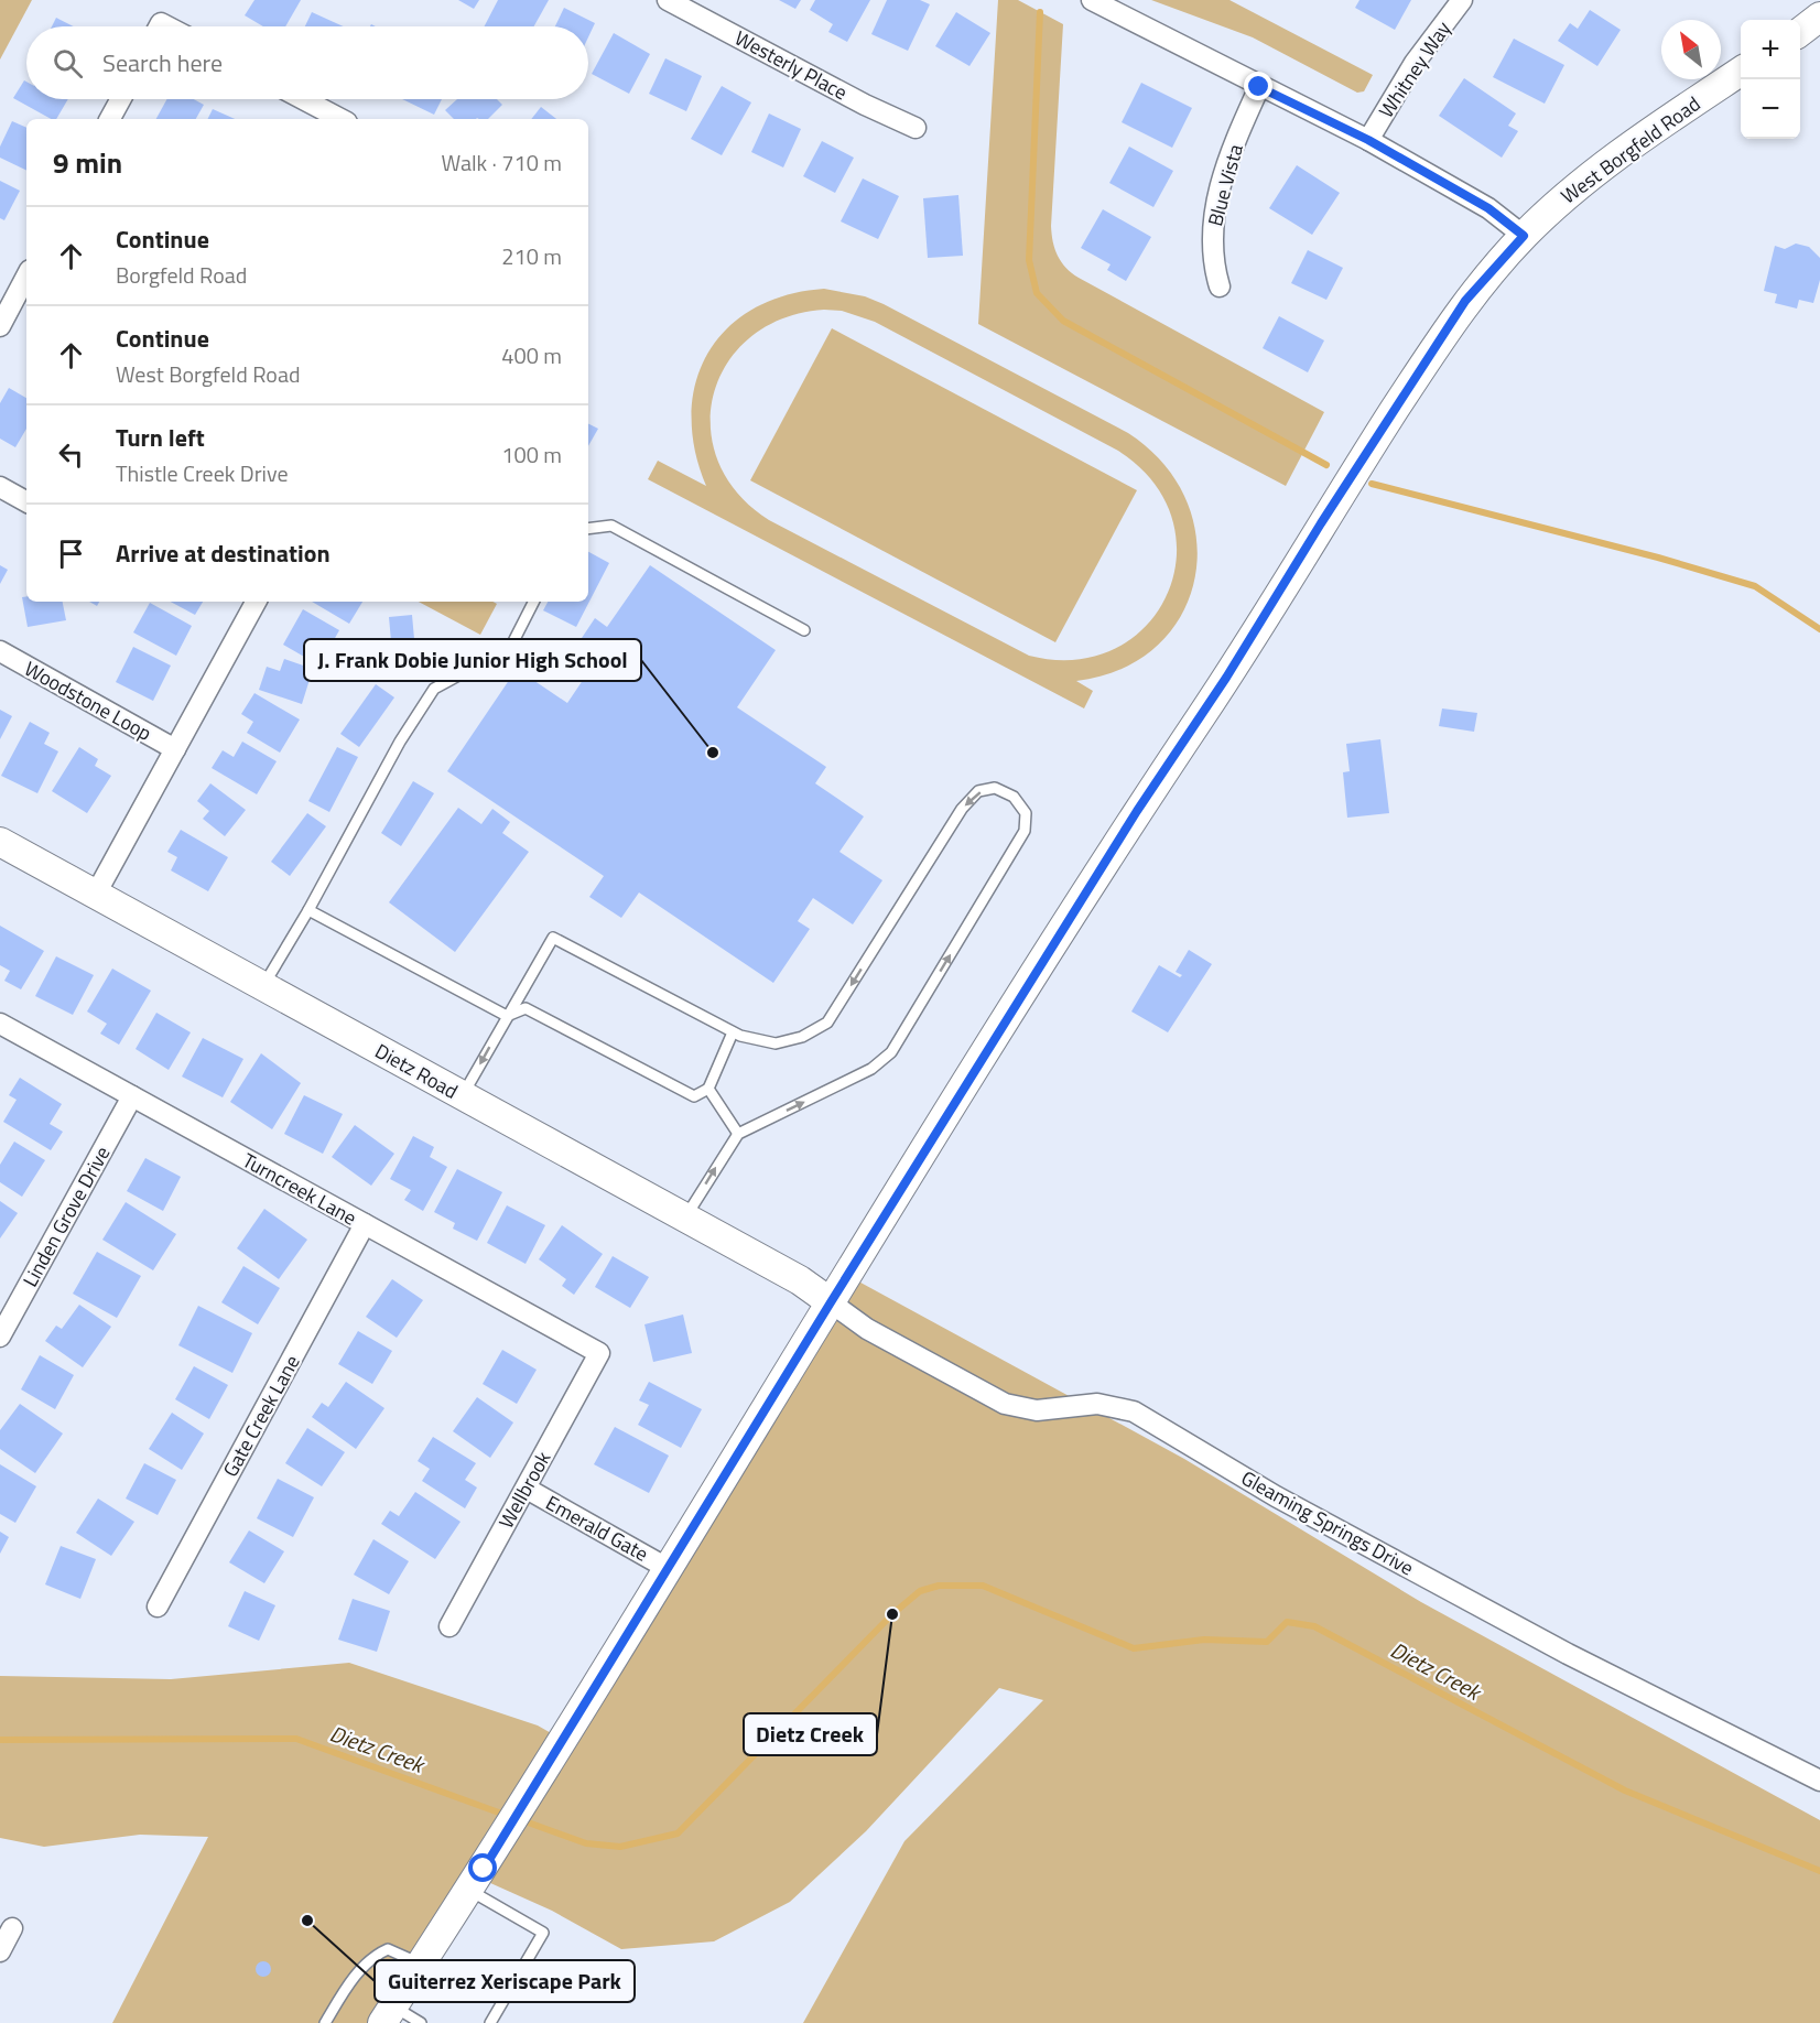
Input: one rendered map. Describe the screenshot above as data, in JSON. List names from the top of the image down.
{
  "streets": {
    "street": [
      "Westerly Place",
      "Whitney Way",
      "West Borgfeld Road",
      "Blue Vista",
      "Woodstone Loop",
      "Dietz Road",
      "Turncreek Lane",
      "Linden Grove Drive",
      "Gate Creek Lane",
      "Wellbrook",
      "Gleaming Springs Drive",
      "Emerald Gate"
    ]
  },
  "crossings": [
    ["West Borgfeld Road", "Dietz Road"],
    ["West Borgfeld Road", "Gleaming Springs Drive"],
    ["West Borgfeld Road", "Emerald Gate"],
    ["Woodstone Loop", "Dietz Road"],
    ["Dietz Road", "Gleaming Springs Drive"],
    ["Turncreek Lane", "Linden Grove Drive"],
    ["Turncreek Lane", "Gate Creek Lane"],
    ["Turncreek Lane", "Wellbrook"],
    ["Wellbrook", "Emerald Gate"]
  ],
  "water": ["Dietz Creek"],
  "places": ["J. Frank Dobie Junior High School", "Dietz Creek", "Guiterrez Xeriscape Park"],
  "north": "top left",
  "page": {
    "map_buttons": ["+", "−"],
    "search": "Search here",
    "heading": ["9 min", "Walk · 710 m"],
    "list": [
      ["Continue", "Borgfeld Road", "210 m"],
      ["Continue", "West Borgfeld Road", "400 m"],
      ["Turn left", "Thistle Creek Drive", "100 m"],
      "Arrive at destination"
    ]
  }
}
